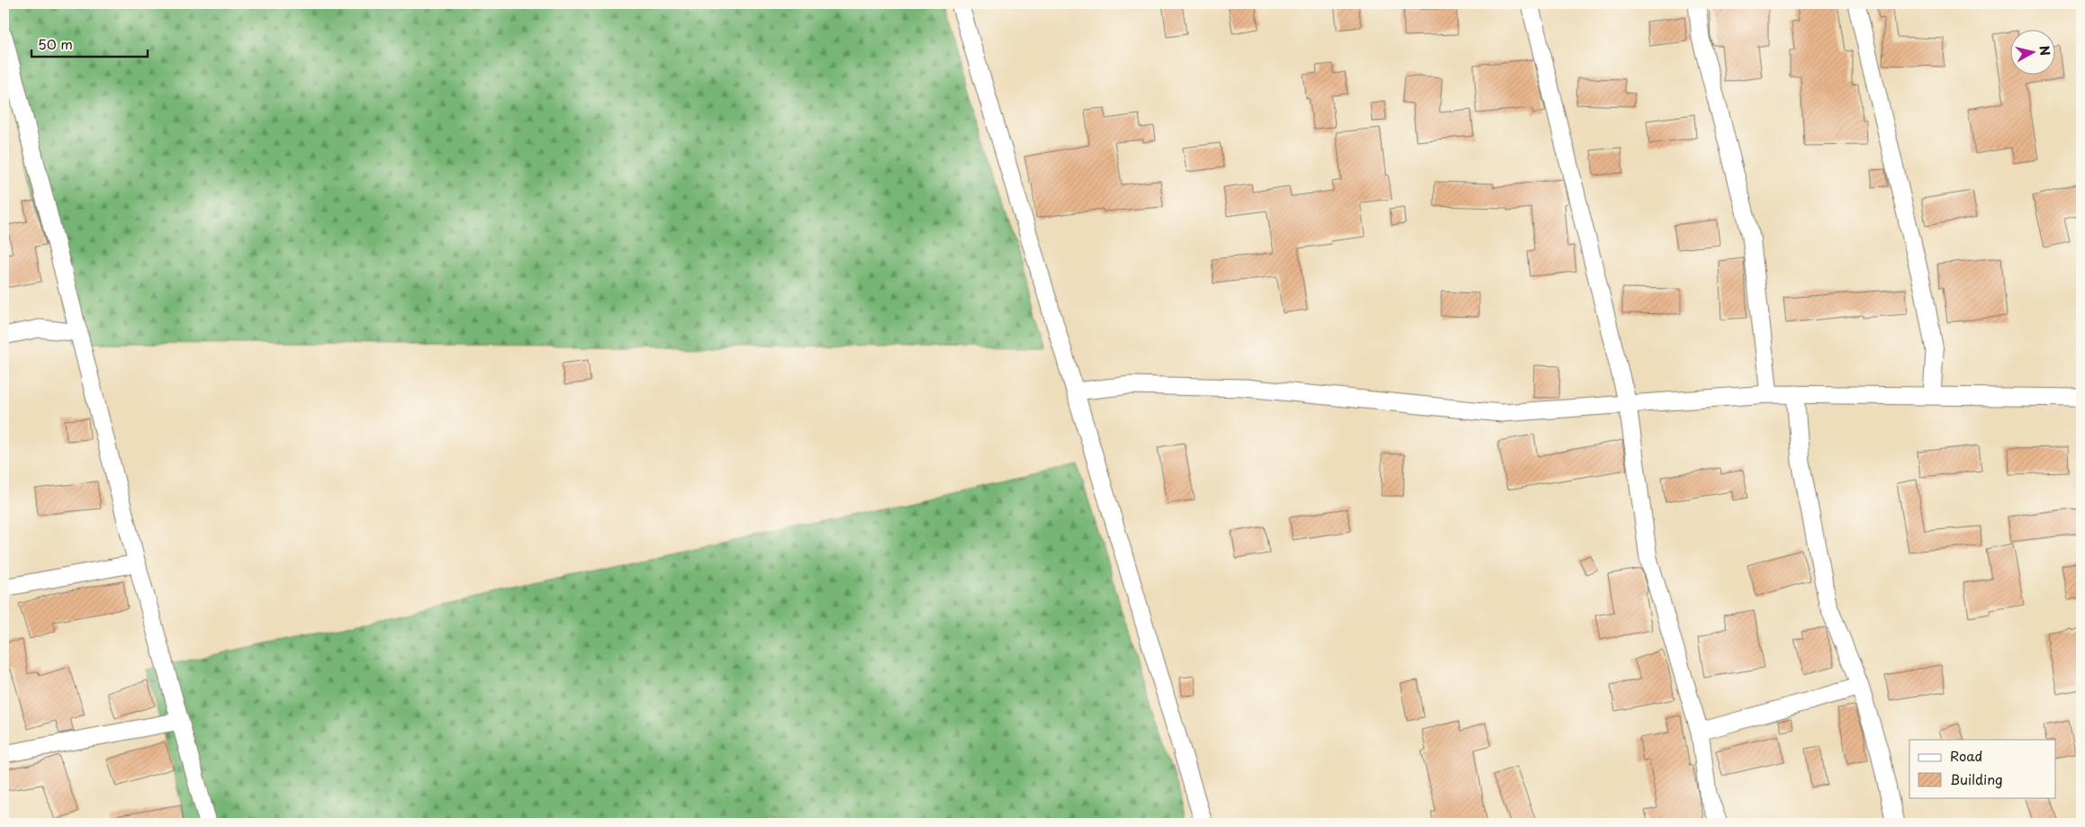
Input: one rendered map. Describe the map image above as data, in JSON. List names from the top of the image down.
{
  "legend": ["Road", "Building"],
  "scale_bar": "50 m",
  "north": "right"
}
